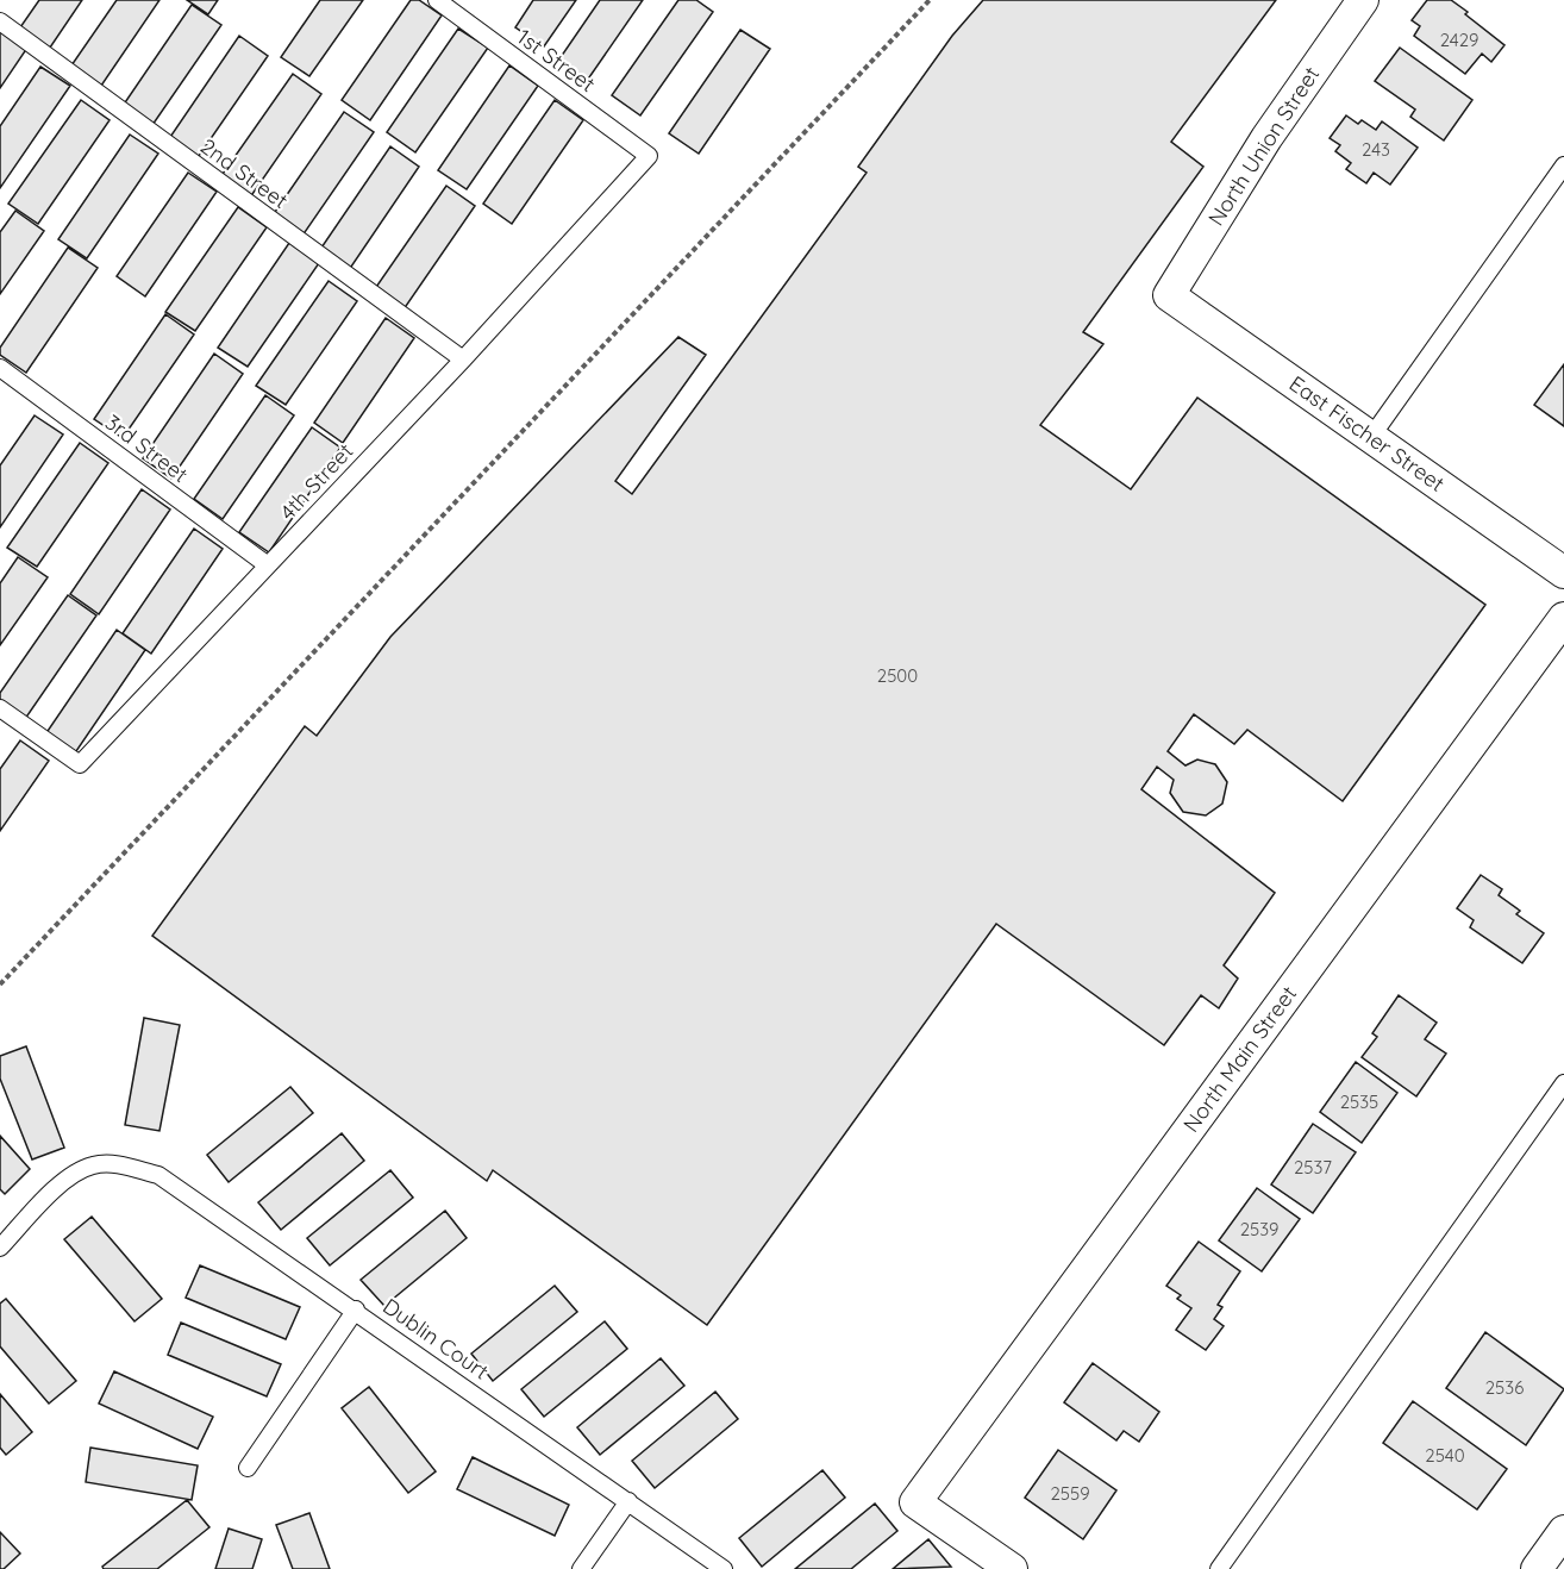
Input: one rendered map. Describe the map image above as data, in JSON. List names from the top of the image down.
{
  "streets": {
    "street": ["North Union Street", "East Fischer Street", "North Main Street"],
    "lane": [
      "1st Street",
      "2nd Street",
      "3rd Street",
      "4th Street",
      "Dublin Court"
    ]
  },
  "crossings": [
    ["1st Street", "4th Street"],
    ["North Union Street", "East Fischer Street"],
    ["2nd Street", "4th Street"],
    ["3rd Street", "4th Street"]
  ],
  "house_numbers": [
    "2429",
    "243",
    "2500",
    "2535",
    "2537",
    "2539",
    "2536",
    "2540",
    "2559"
  ]
}
